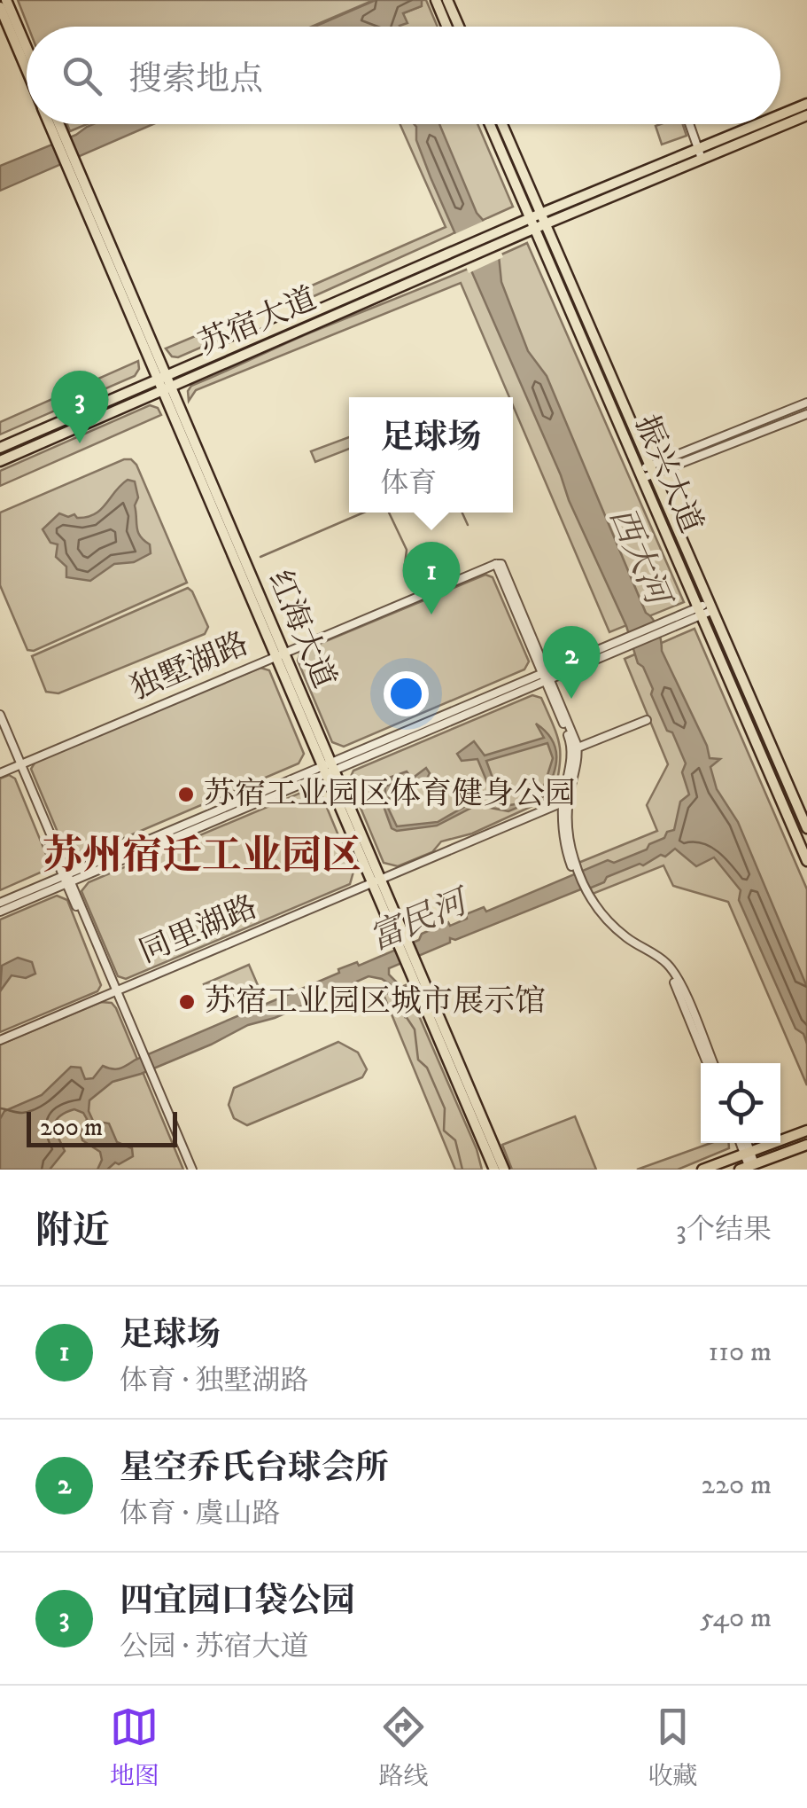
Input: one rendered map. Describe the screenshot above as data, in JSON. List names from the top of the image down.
{
  "streets": {
    "main road": ["苏宿大道", "振兴大道", "红海大道"],
    "street": ["独墅湖路", "同里湖路"]
  },
  "crossings": [
    ["苏宿大道", "振兴大道"],
    ["苏宿大道", "红海大道"],
    ["红海大道", "独墅湖路"],
    ["红海大道", "同里湖路"]
  ],
  "districts": ["苏州宿迁工业园区"],
  "water": ["西大河", "富民河"],
  "places": ["苏宿工业园区体育健身公园", "苏宿工业园区城市展示馆"],
  "scale_bar": "200 m",
  "page": {
    "search": "搜索地点",
    "pins": ["3", "1", "2"],
    "popup": ["足球场", "体育"],
    "scale": "200 m",
    "heading": ["附近", "3个结果"],
    "list": [
      {
        "mark": "1",
        "name": "足球场",
        "note": "体育 · 独墅湖路",
        "value": "110 m"
      },
      {
        "mark": "2",
        "name": "星空乔氏台球会所",
        "note": "体育 · 虞山路",
        "value": "220 m"
      },
      {
        "mark": "3",
        "name": "四宜园口袋公园",
        "note": "公园 · 苏宿大道",
        "value": "540 m"
      }
    ],
    "nav": ["地图", "路线", "收藏"]
  }
}
